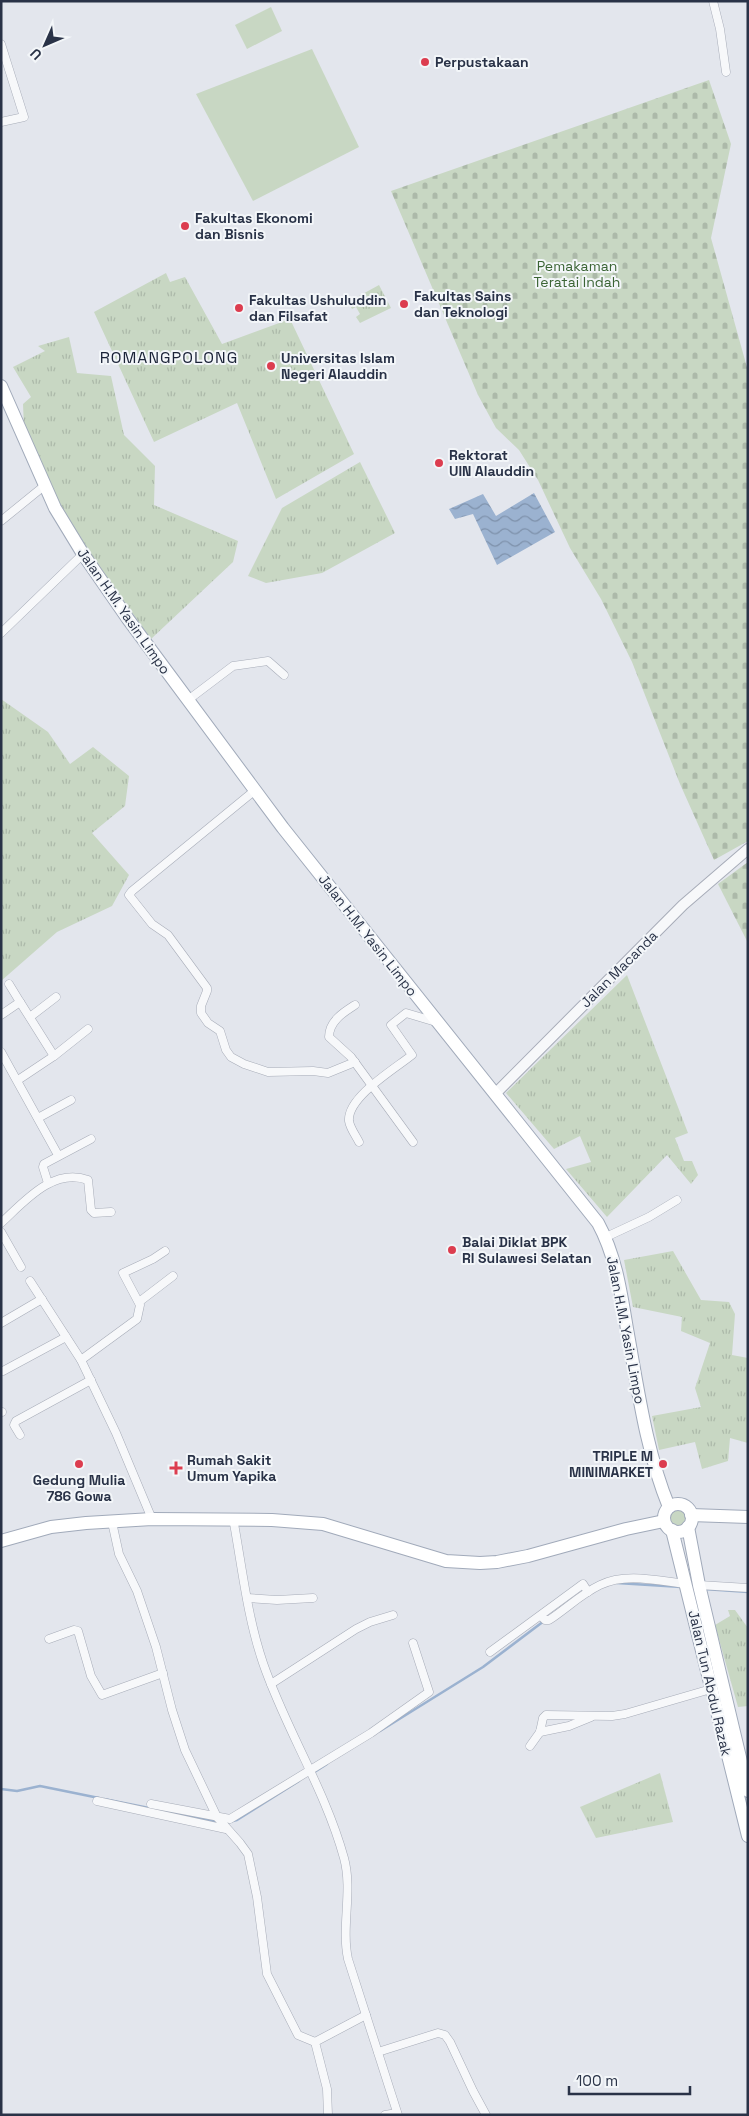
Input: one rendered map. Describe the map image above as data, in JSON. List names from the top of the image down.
{
  "streets": {
    "main road": ["Jalan H.M. Yasin Limpo", "Jalan Tun Abdul Razak"],
    "street": ["Jalan Macanda"]
  },
  "crossings": [
    ["Jalan H.M. Yasin Limpo", "Jalan Macanda"],
    ["Jalan H.M. Yasin Limpo", "Jalan Tun Abdul Razak"]
  ],
  "districts": ["ROMANGPOLONG"],
  "parks": ["Pemakaman Teratai Indah"],
  "places": {
    "other": [
      "Perpustakaan",
      "Fakultas Ekonomi dan Bisnis",
      "Fakultas Sains dan Teknologi",
      "Fakultas Ushuluddin dan Filsafat",
      "Universitas Islam Negeri Alauddin",
      "Rektorat UIN Alauddin",
      "Balai Diklat BPK RI Sulawesi Selatan",
      "Gedung Mulia 786 Gowa",
      "TRIPLE M MINIMARKET"
    ],
    "health": ["Rumah Sakit Umum Yapika"]
  },
  "scale_bar": "100 m",
  "north": "bottom left"
}
